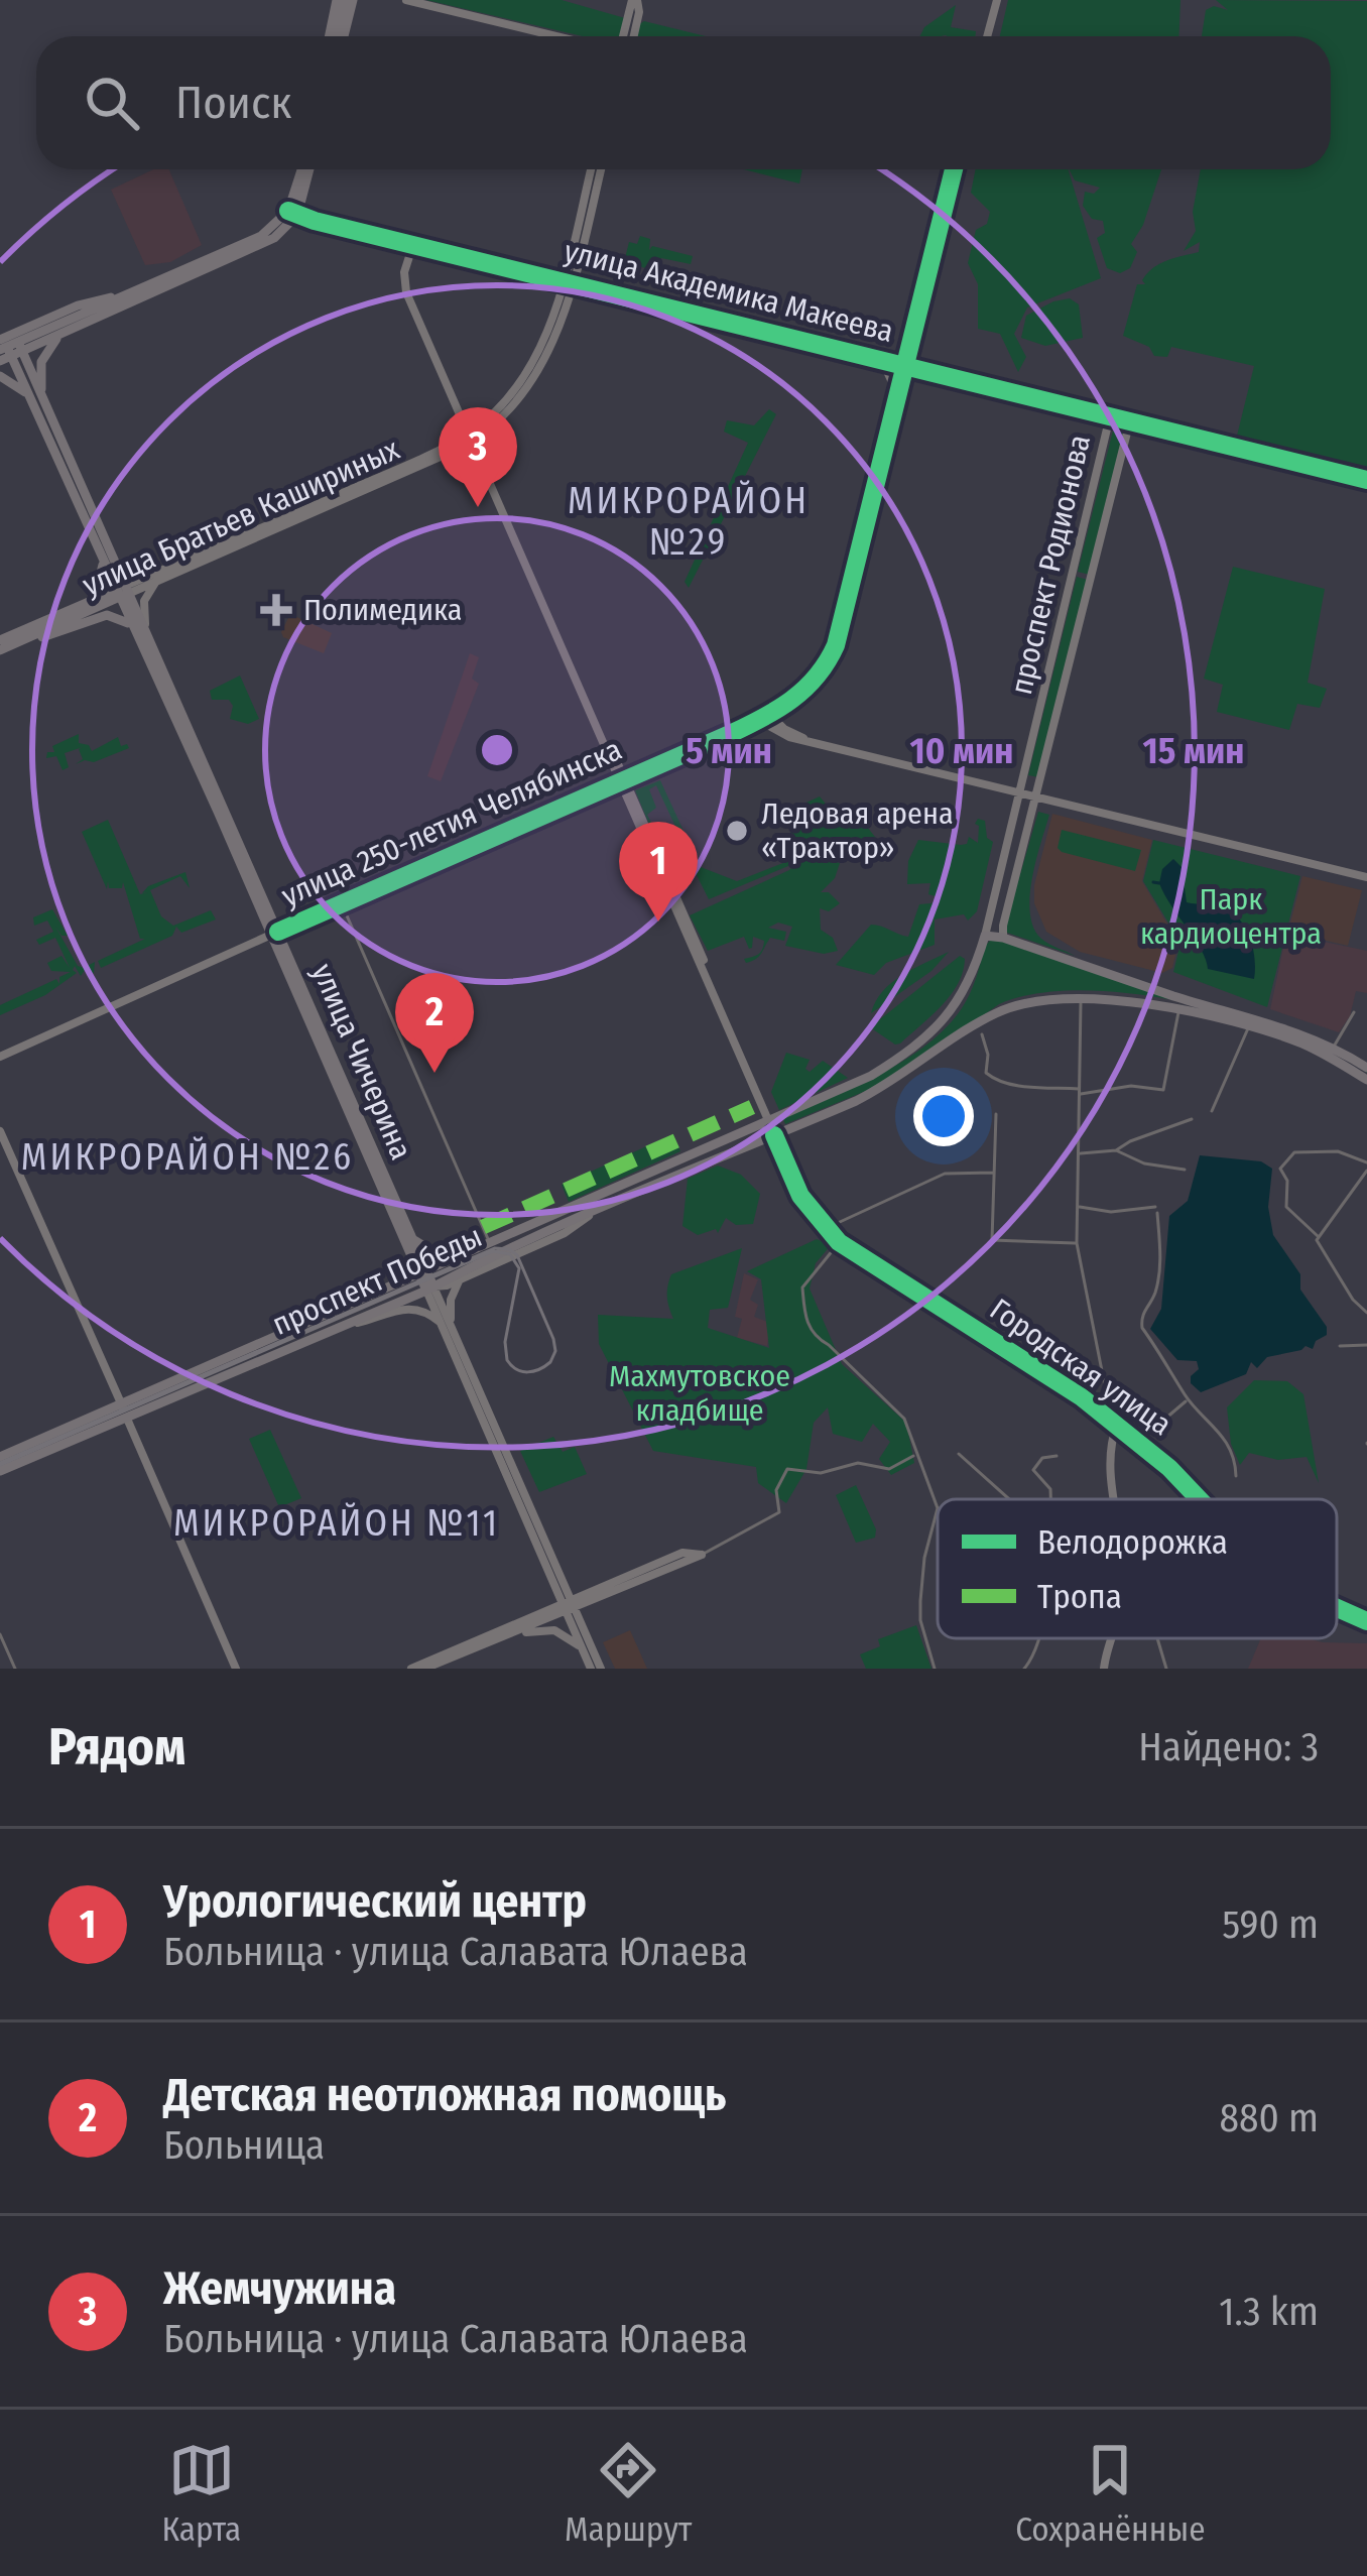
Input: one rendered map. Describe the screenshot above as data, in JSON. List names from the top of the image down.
{
  "streets": {
    "main road": ["улица Братьев Кашириных", "улица Чичерина", "проспект Победы"],
    "street": [
      "улица Академика Макеева",
      "проспект Родионова",
      "улица 250-летия Челябинска",
      "Городская улица"
    ]
  },
  "crossings": [
    ["улица Академика Макеева", "улица Братьев Кашириных"],
    ["улица Академика Макеева", "проспект Родионова"],
    ["улица Академика Макеева", "улица 250-летия Челябинска"],
    ["улица Академика Макеева", "Городская улица"],
    ["улица Братьев Кашириных", "улица Чичерина"],
    ["улица Братьев Кашириных", "Городская улица"],
    ["улица 250-летия Челябинска", "улица Чичерина"],
    ["улица 250-летия Челябинска", "Городская улица"],
    ["улица Чичерина", "проспект Победы"],
    ["проспект Победы", "Городская улица"]
  ],
  "districts": ["МИКРОРАЙОН №29", "МИКРОРАЙОН №26", "МИКРОРАЙОН №11"],
  "parks": ["Парк кардиоцентра", "Махмутовское кладбище"],
  "places": {
    "health": ["Полимедика"],
    "other": ["Ледовая арена «Трактор»"]
  },
  "legend": ["Велодорожка", "Тропа"],
  "page": {
    "search": "Поиск",
    "pins": ["3", "1", "2"],
    "heading": ["Рядом", "Найдено: 3"],
    "list": [
      {
        "mark": "1",
        "name": "Урологический центр",
        "note": "Больница · улица Салавата Юлаева",
        "value": "590 m"
      },
      {
        "mark": "2",
        "name": "Детская неотложная помощь",
        "note": "Больница",
        "value": "880 m"
      },
      {
        "mark": "3",
        "name": "Жемчужина",
        "note": "Больница · улица Салавата Юлаева",
        "value": "1.3 km"
      }
    ],
    "nav": ["Карта", "Маршрут", "Сохранённые"]
  },
  "rings": ["5 мин", "10 мин", "15 мин"]
}
